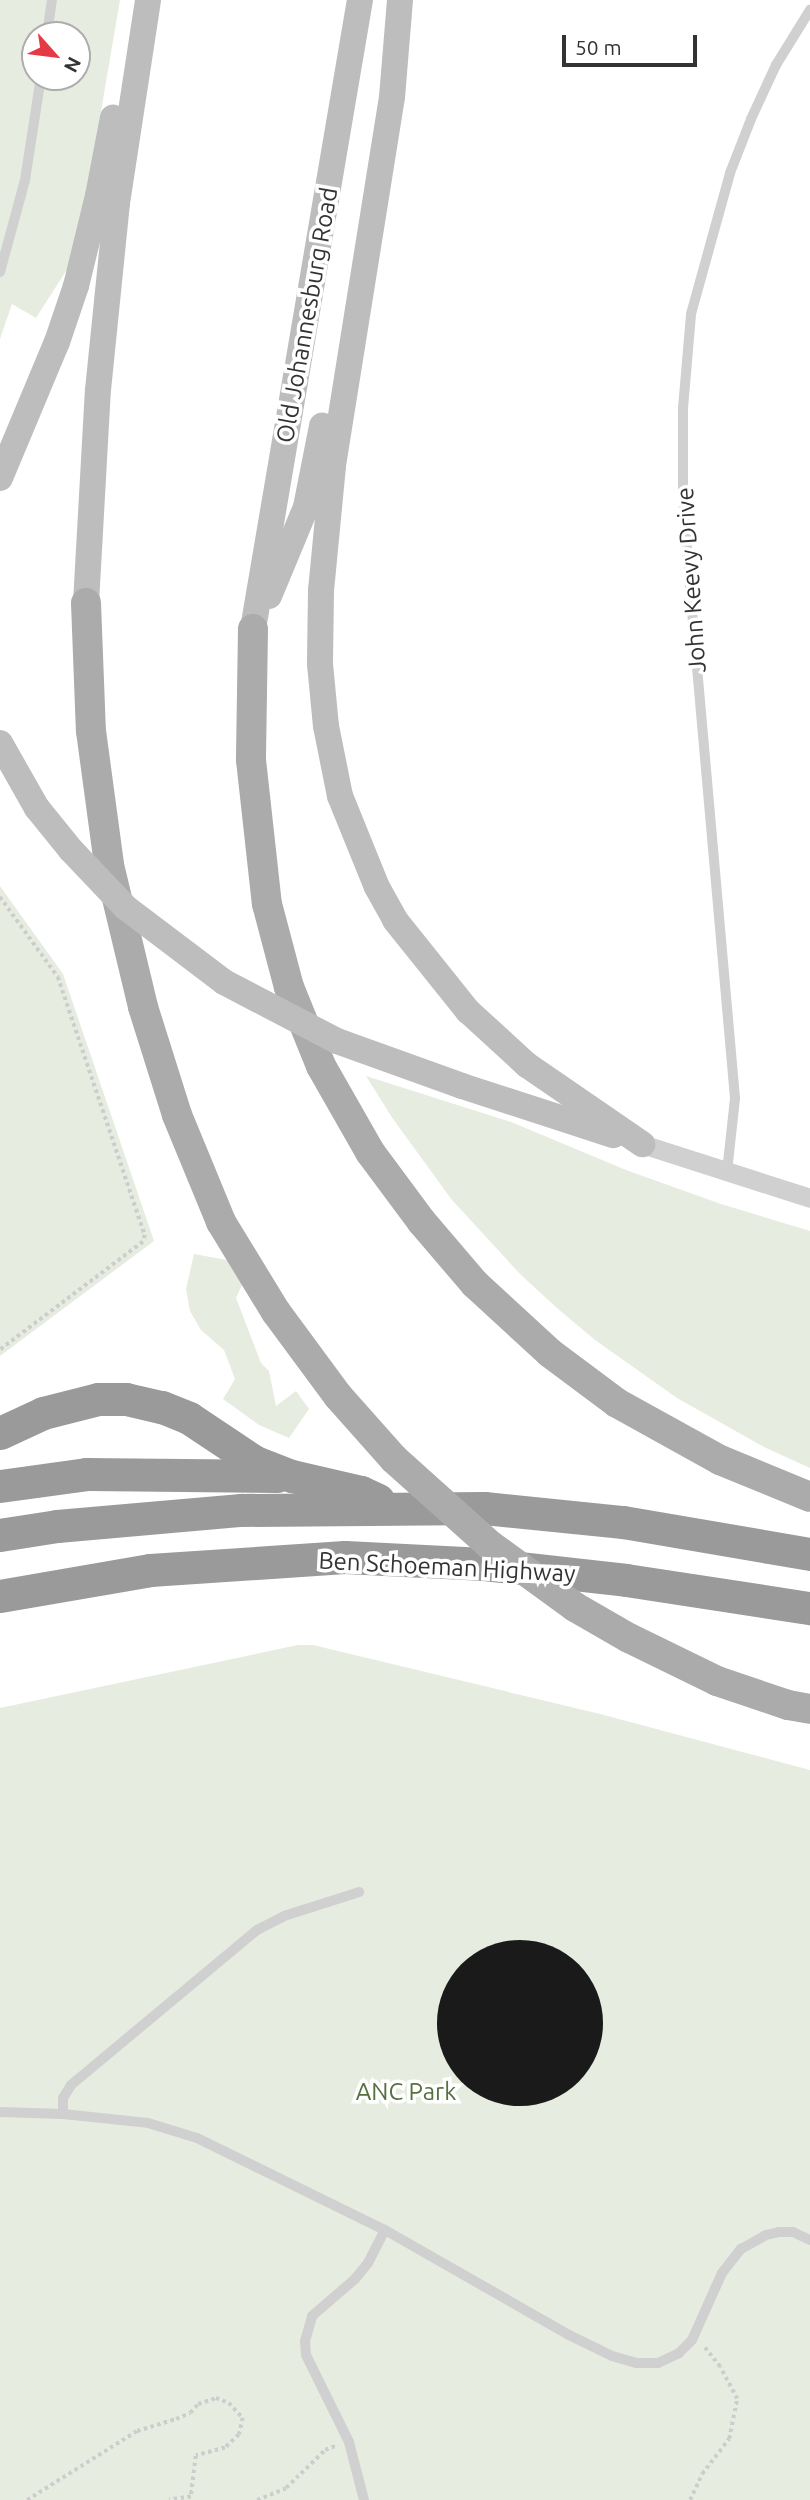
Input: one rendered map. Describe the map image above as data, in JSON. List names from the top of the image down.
{
  "streets": {
    "highway": ["Ben Schoeman Highway"],
    "main road": ["Old Johannesburg Road"],
    "lane": ["John Keevy Drive"]
  },
  "parks": ["ANC Park"],
  "scale_bar": "50 m",
  "north": "bottom right"
}
